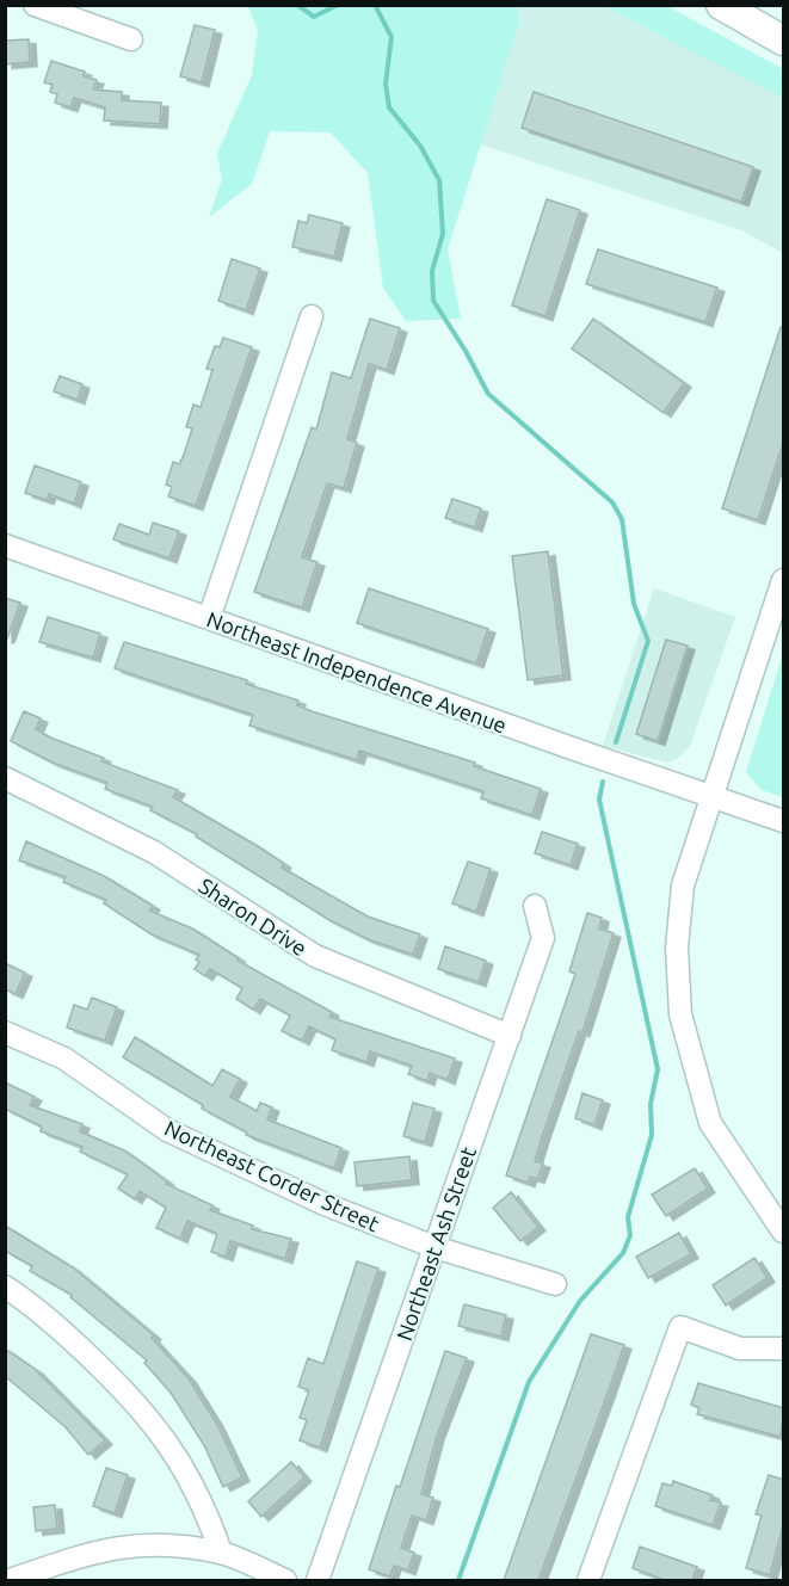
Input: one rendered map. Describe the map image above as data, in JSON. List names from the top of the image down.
{
  "streets": {
    "street": [
      "Northeast Independence Avenue",
      "Sharon Drive",
      "Northeast Corder Street",
      "Northeast Ash Street"
    ]
  },
  "crossings": [
    ["Sharon Drive", "Northeast Ash Street"],
    ["Northeast Corder Street", "Northeast Ash Street"]
  ]
}
